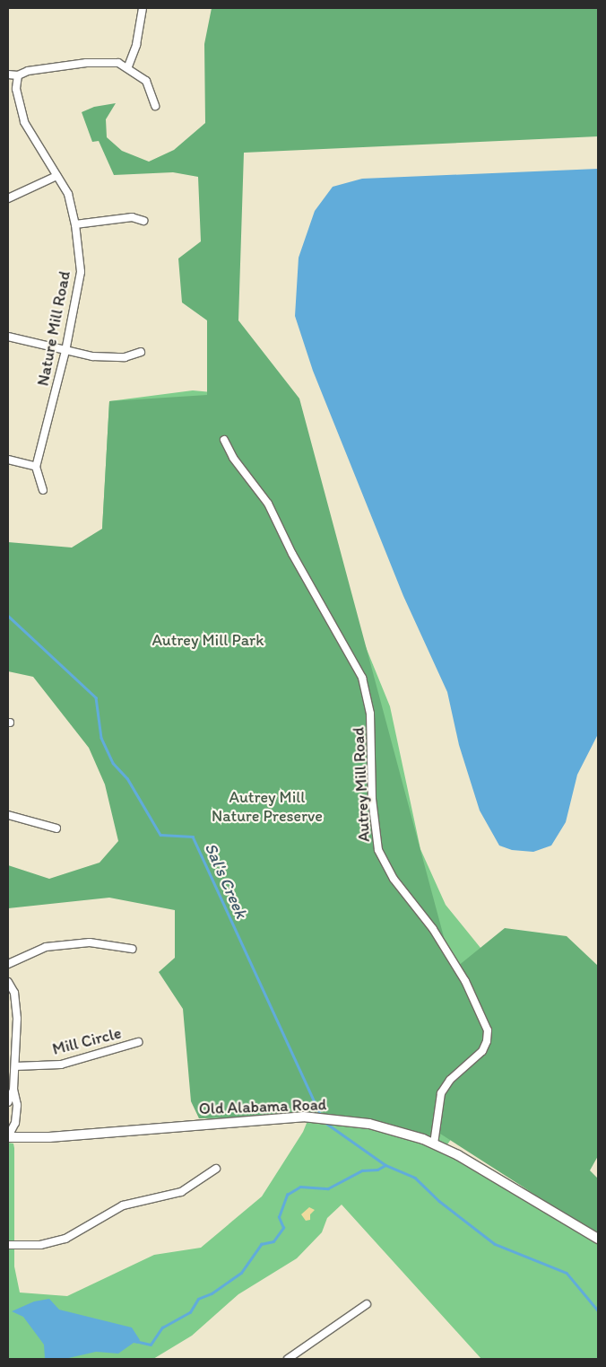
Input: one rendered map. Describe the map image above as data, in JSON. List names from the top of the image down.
{
  "streets": {
    "main road": ["Old Alabama Road"],
    "street": ["Nature Mill Road", "Autrey Mill Road", "Mill Circle"]
  },
  "crossings": [
    ["Autrey Mill Road", "Old Alabama Road"]
  ],
  "water": ["Sal's Creek"],
  "parks": ["Autrey Mill Park", "Autrey Mill Nature Preserve"]
}
